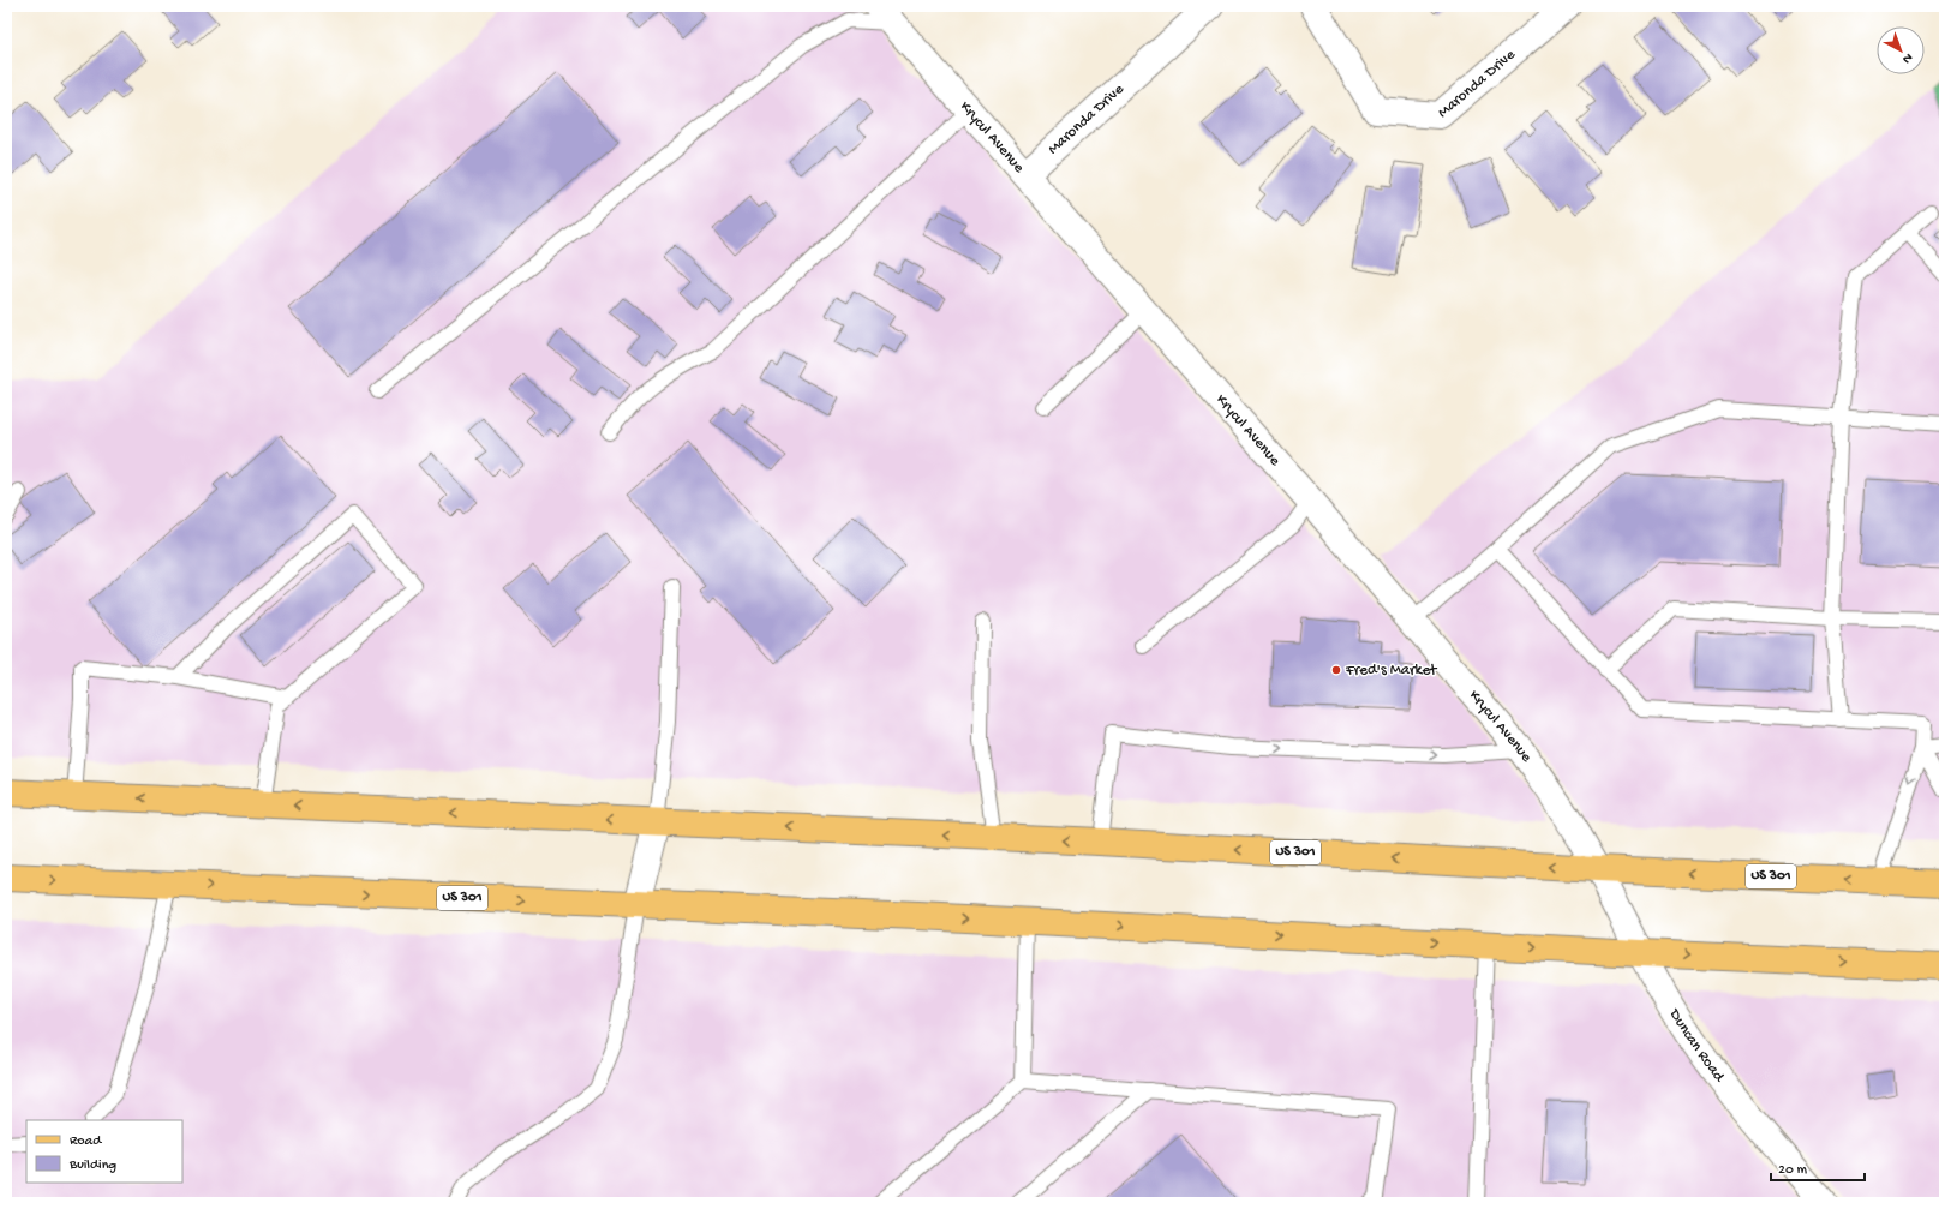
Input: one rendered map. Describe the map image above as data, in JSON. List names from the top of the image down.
{
  "streets": {
    "main road": ["US 301"],
    "street": ["Maronda Drive", "Krycul Avenue", "Duncan Road"]
  },
  "crossings": [
    ["Maronda Drive", "Krycul Avenue"],
    ["Krycul Avenue", "US 301"],
    ["Krycul Avenue", "Duncan Road"],
    ["US 301", "Duncan Road"]
  ],
  "places": ["Fred's Market"],
  "legend": ["Road", "Building"],
  "scale_bar": "20 m",
  "north": "bottom right"
}
